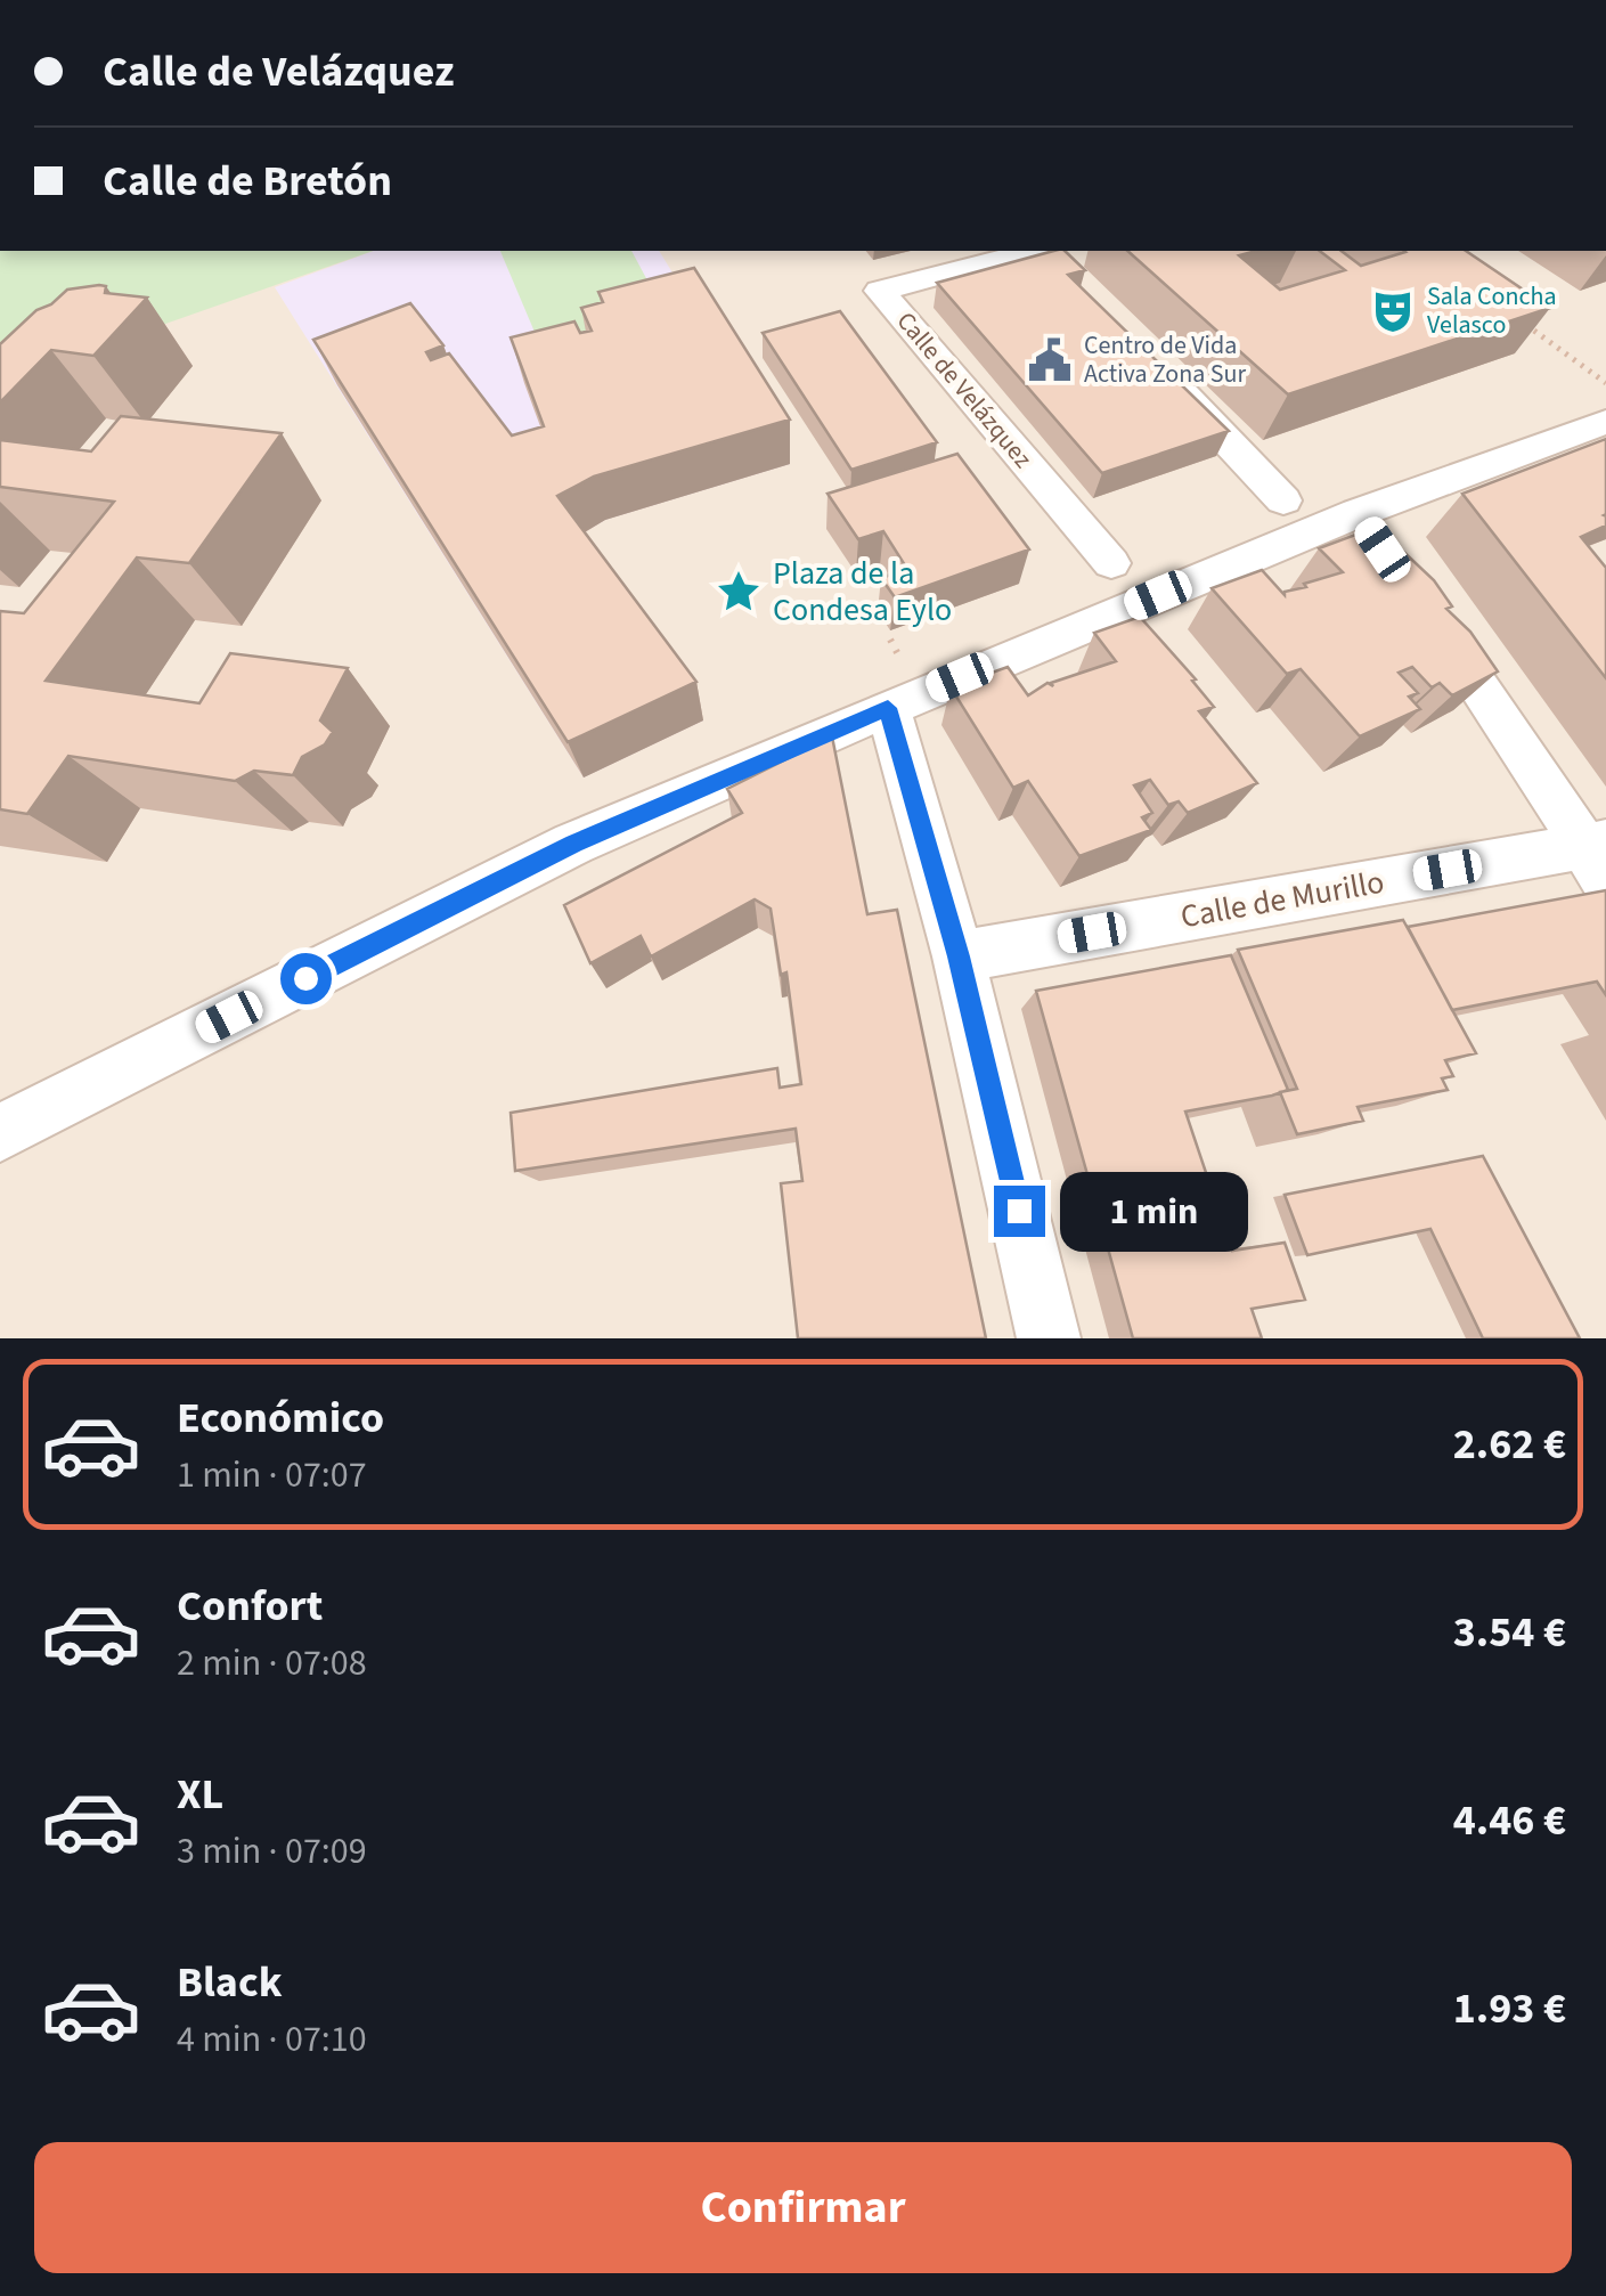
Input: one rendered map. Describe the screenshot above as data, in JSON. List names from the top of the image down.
{
  "streets": {
    "street": ["Calle de Velázquez", "Calle de Murillo"]
  },
  "places": {
    "theatre": ["Sala Concha Velasco"],
    "public building": ["Centro de Vida Activa Zona Sur"],
    "place": ["Plaza de la Condesa Eylo"]
  },
  "page": {
    "banner": ["Calle de Velázquez", "Calle de Bretón"],
    "bubble": "1 min",
    "list": [
      {
        "name": "Económico",
        "note": "1 min · 07:07",
        "value": "2.62 €"
      },
      {
        "name": "Confort",
        "note": "2 min · 07:08",
        "value": "3.54 €"
      },
      {
        "name": "XL",
        "note": "3 min · 07:09",
        "value": "4.46 €"
      },
      {
        "name": "Black",
        "note": "4 min · 07:10",
        "value": "1.93 €"
      }
    ],
    "buttons": "Confirmar"
  }
}
